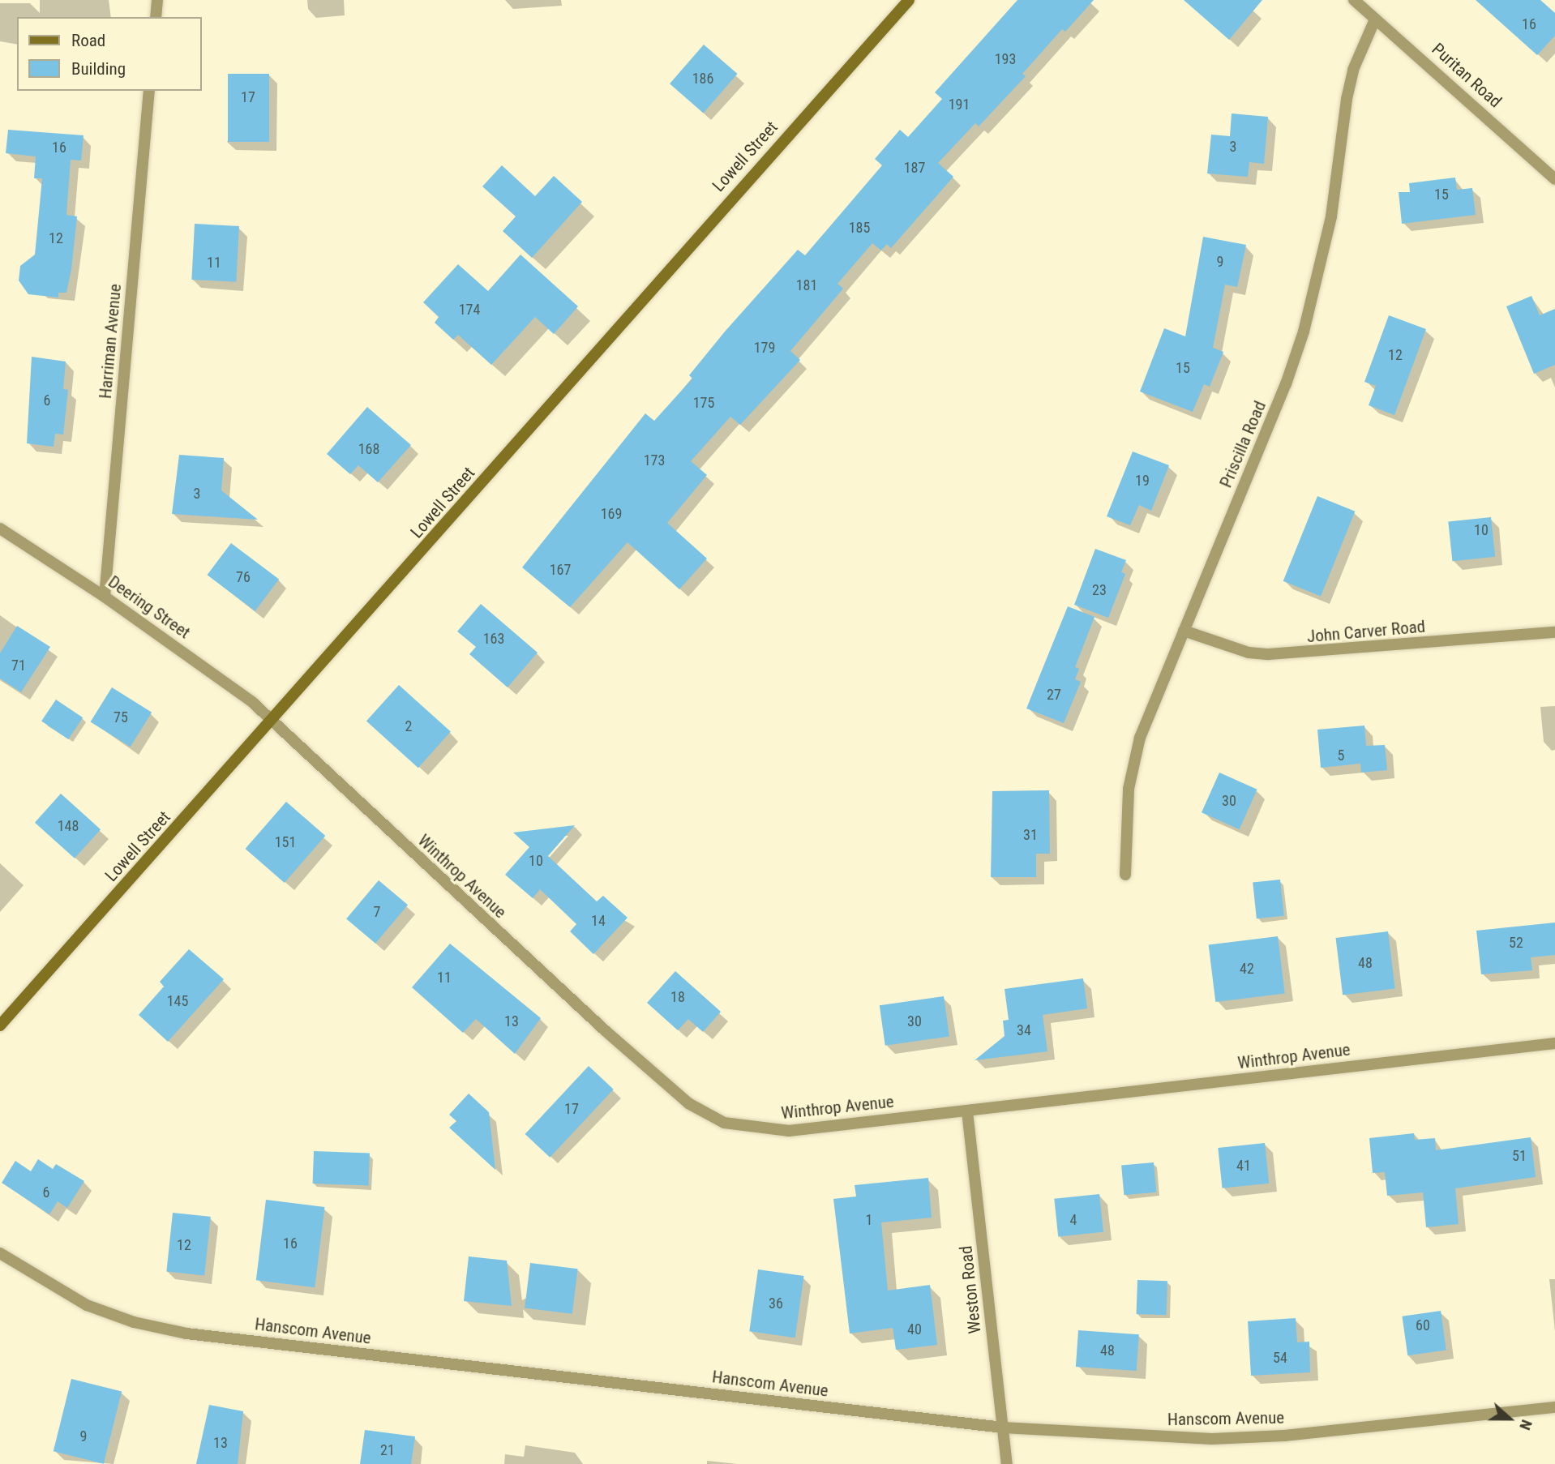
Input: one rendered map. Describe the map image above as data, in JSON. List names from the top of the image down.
{
  "streets": {
    "main road": ["Lowell Street"],
    "street": [
      "Puritan Road",
      "Harriman Avenue",
      "Priscilla Road",
      "Deering Street",
      "John Carver Road",
      "Winthrop Avenue",
      "Weston Road",
      "Hanscom Avenue"
    ]
  },
  "crossings": [
    ["Puritan Road", "Priscilla Road"],
    ["Lowell Street", "Deering Street"],
    ["Lowell Street", "Winthrop Avenue"],
    ["Harriman Avenue", "Deering Street"],
    ["Priscilla Road", "John Carver Road"],
    ["Deering Street", "Winthrop Avenue"],
    ["Winthrop Avenue", "Weston Road"],
    ["Weston Road", "Hanscom Avenue"]
  ],
  "house_numbers": [
    "16",
    "193",
    "186",
    "17",
    "191",
    "3",
    "16",
    "187",
    "15",
    "185",
    "12",
    "9",
    "11",
    "181",
    "174",
    "179",
    "12",
    "15",
    "6",
    "175",
    "168",
    "173",
    "19",
    "3",
    "169",
    "10",
    "167",
    "76",
    "23",
    "163",
    "71",
    "27",
    "75",
    "2",
    "5",
    "30",
    "148",
    "31",
    "151",
    "10",
    "7",
    "14",
    "52",
    "48",
    "42",
    "11",
    "18",
    "145",
    "13",
    "30",
    "34",
    "17",
    "51",
    "41",
    "6",
    "1",
    "4",
    "16",
    "12",
    "36",
    "60",
    "40",
    "48",
    "54",
    "9",
    "13",
    "21"
  ],
  "legend": ["Road", "Building"],
  "north": "right"
}
